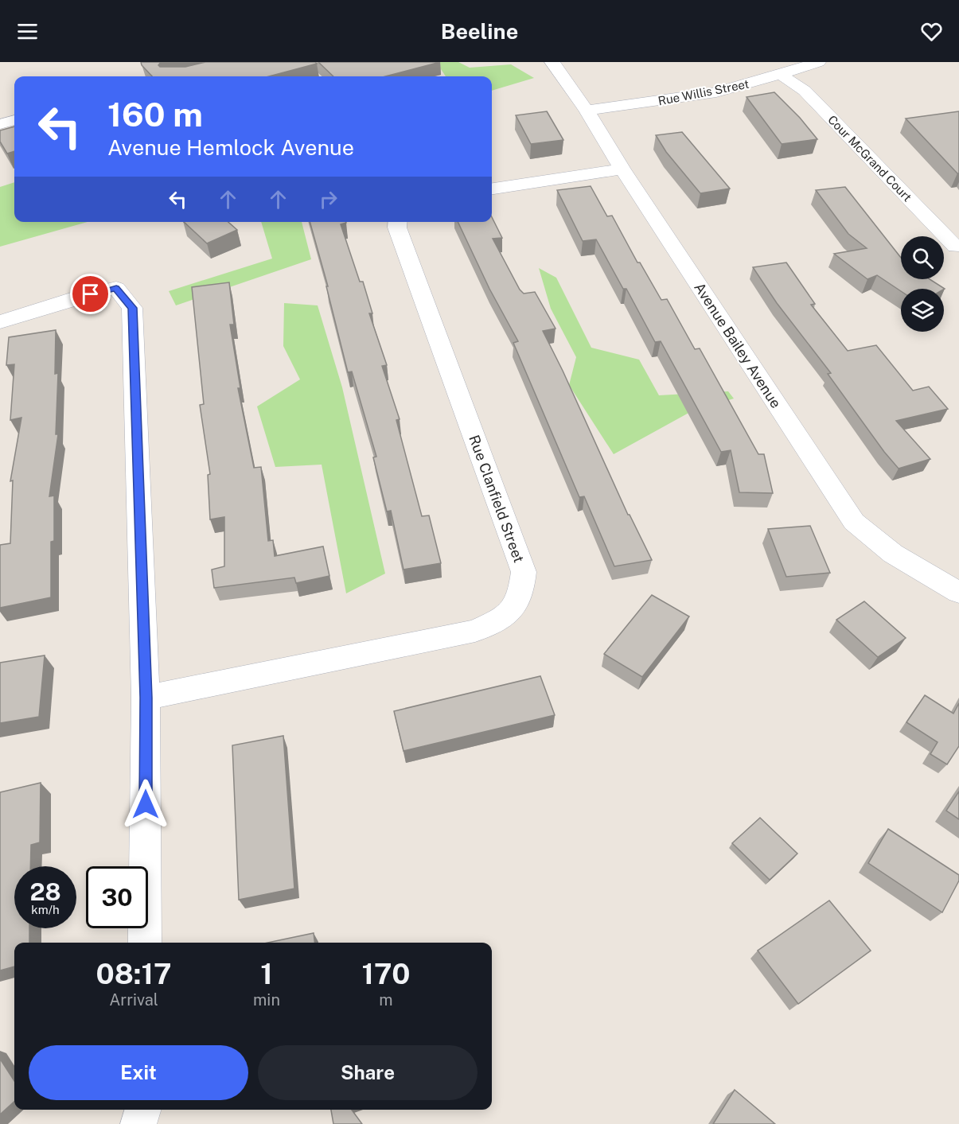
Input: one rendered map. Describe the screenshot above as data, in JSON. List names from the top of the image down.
{
  "streets": {
    "street": [
      "Rue Willis Street",
      "Cour McGrand Court",
      "Avenue Bailey Avenue",
      "Rue Clanfield Street"
    ]
  },
  "crossings": [
    ["Rue Willis Street", "Cour McGrand Court"],
    ["Rue Willis Street", "Avenue Bailey Avenue"]
  ],
  "page": {
    "header": "Beeline",
    "turn": ["160 m", "Avenue Hemlock Avenue"],
    "speed": "28 km/h",
    "limit": "30",
    "eta": [
      "08:17",
      "Arrival",
      "1",
      "min",
      "170",
      "m"
    ],
    "buttons": ["Exit", "Share"]
  }
}
